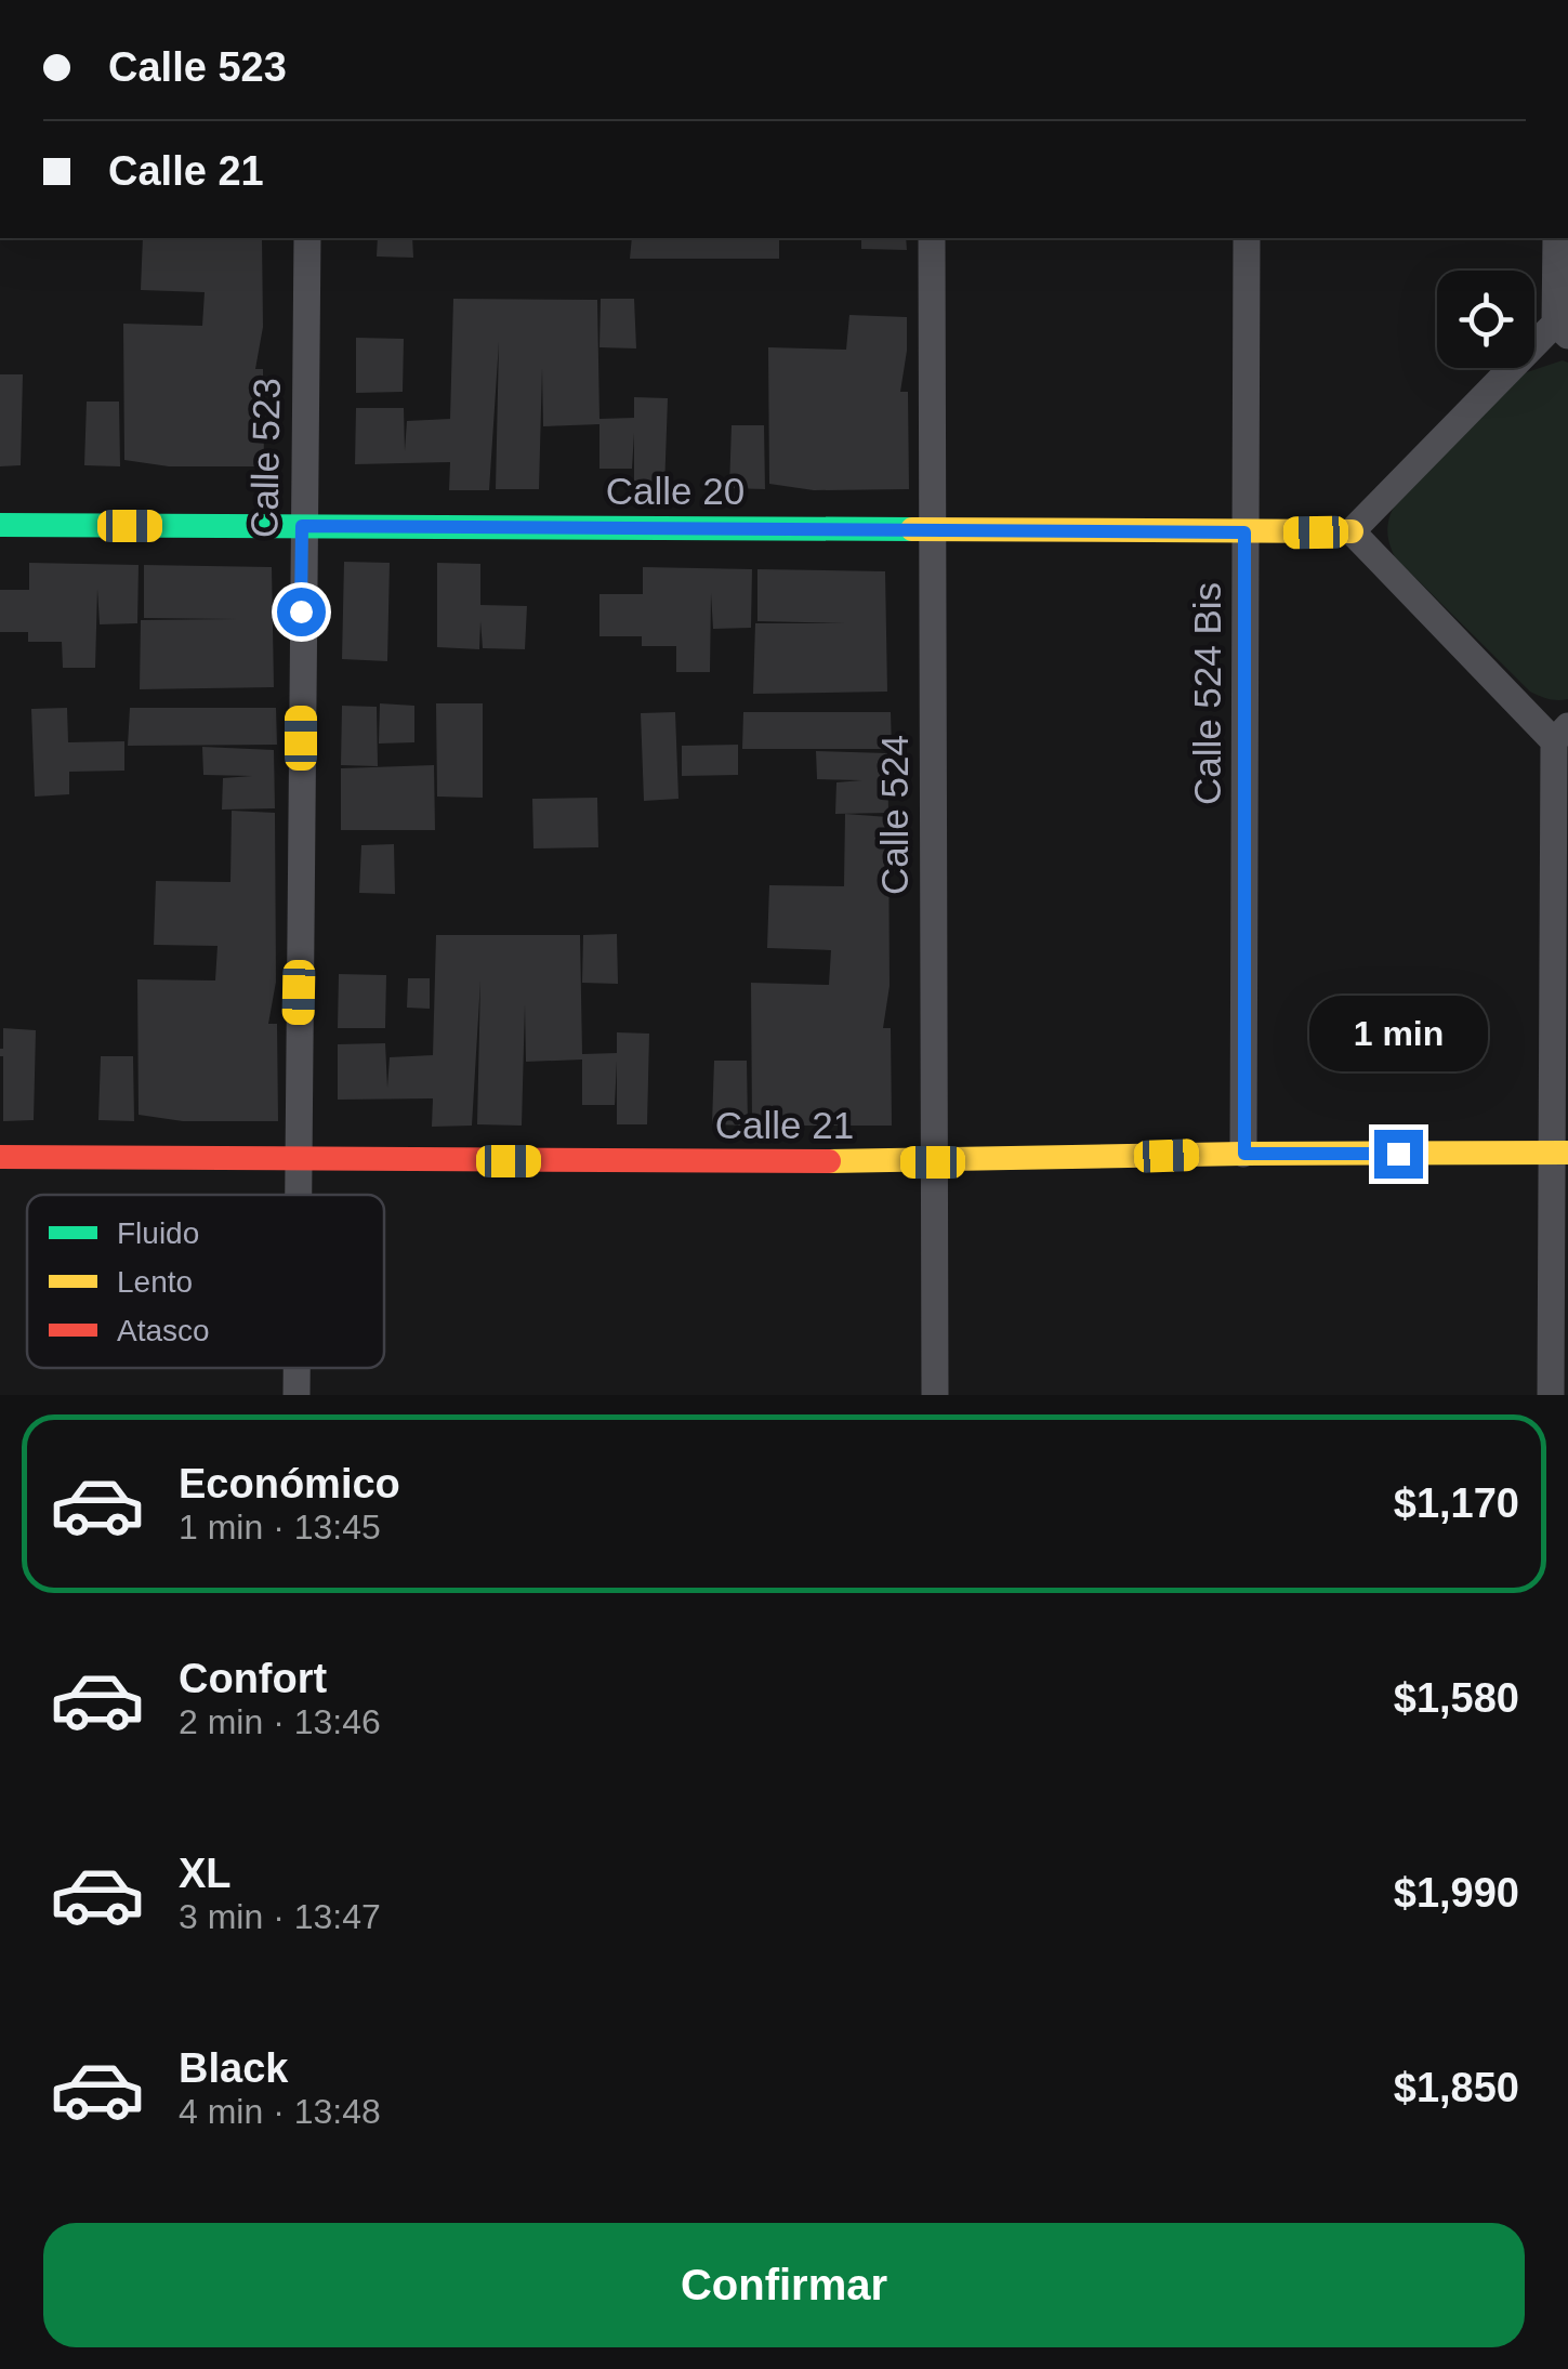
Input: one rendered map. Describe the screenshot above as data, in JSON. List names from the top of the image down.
{
  "streets": {
    "street": [
      "Calle 523",
      "Calle 20",
      "Calle 524 Bis",
      "Calle 524",
      "Calle 21"
    ]
  },
  "crossings": [
    ["Calle 523", "Calle 20"],
    ["Calle 523", "Calle 21"],
    ["Calle 20", "Calle 524 Bis"],
    ["Calle 20", "Calle 524"],
    ["Calle 524 Bis", "Calle 21"],
    ["Calle 524", "Calle 21"]
  ],
  "legend": ["Fluido", "Lento", "Atasco"],
  "page": {
    "banner": ["Calle 523", "Calle 21"],
    "bubble": "1 min",
    "list": [
      {
        "name": "Económico",
        "note": "1 min · 13:45",
        "value": "$1,170"
      },
      {
        "name": "Confort",
        "note": "2 min · 13:46",
        "value": "$1,580"
      },
      {
        "name": "XL",
        "note": "3 min · 13:47",
        "value": "$1,990"
      },
      {
        "name": "Black",
        "note": "4 min · 13:48",
        "value": "$1,850"
      }
    ],
    "buttons": "Confirmar"
  }
}
